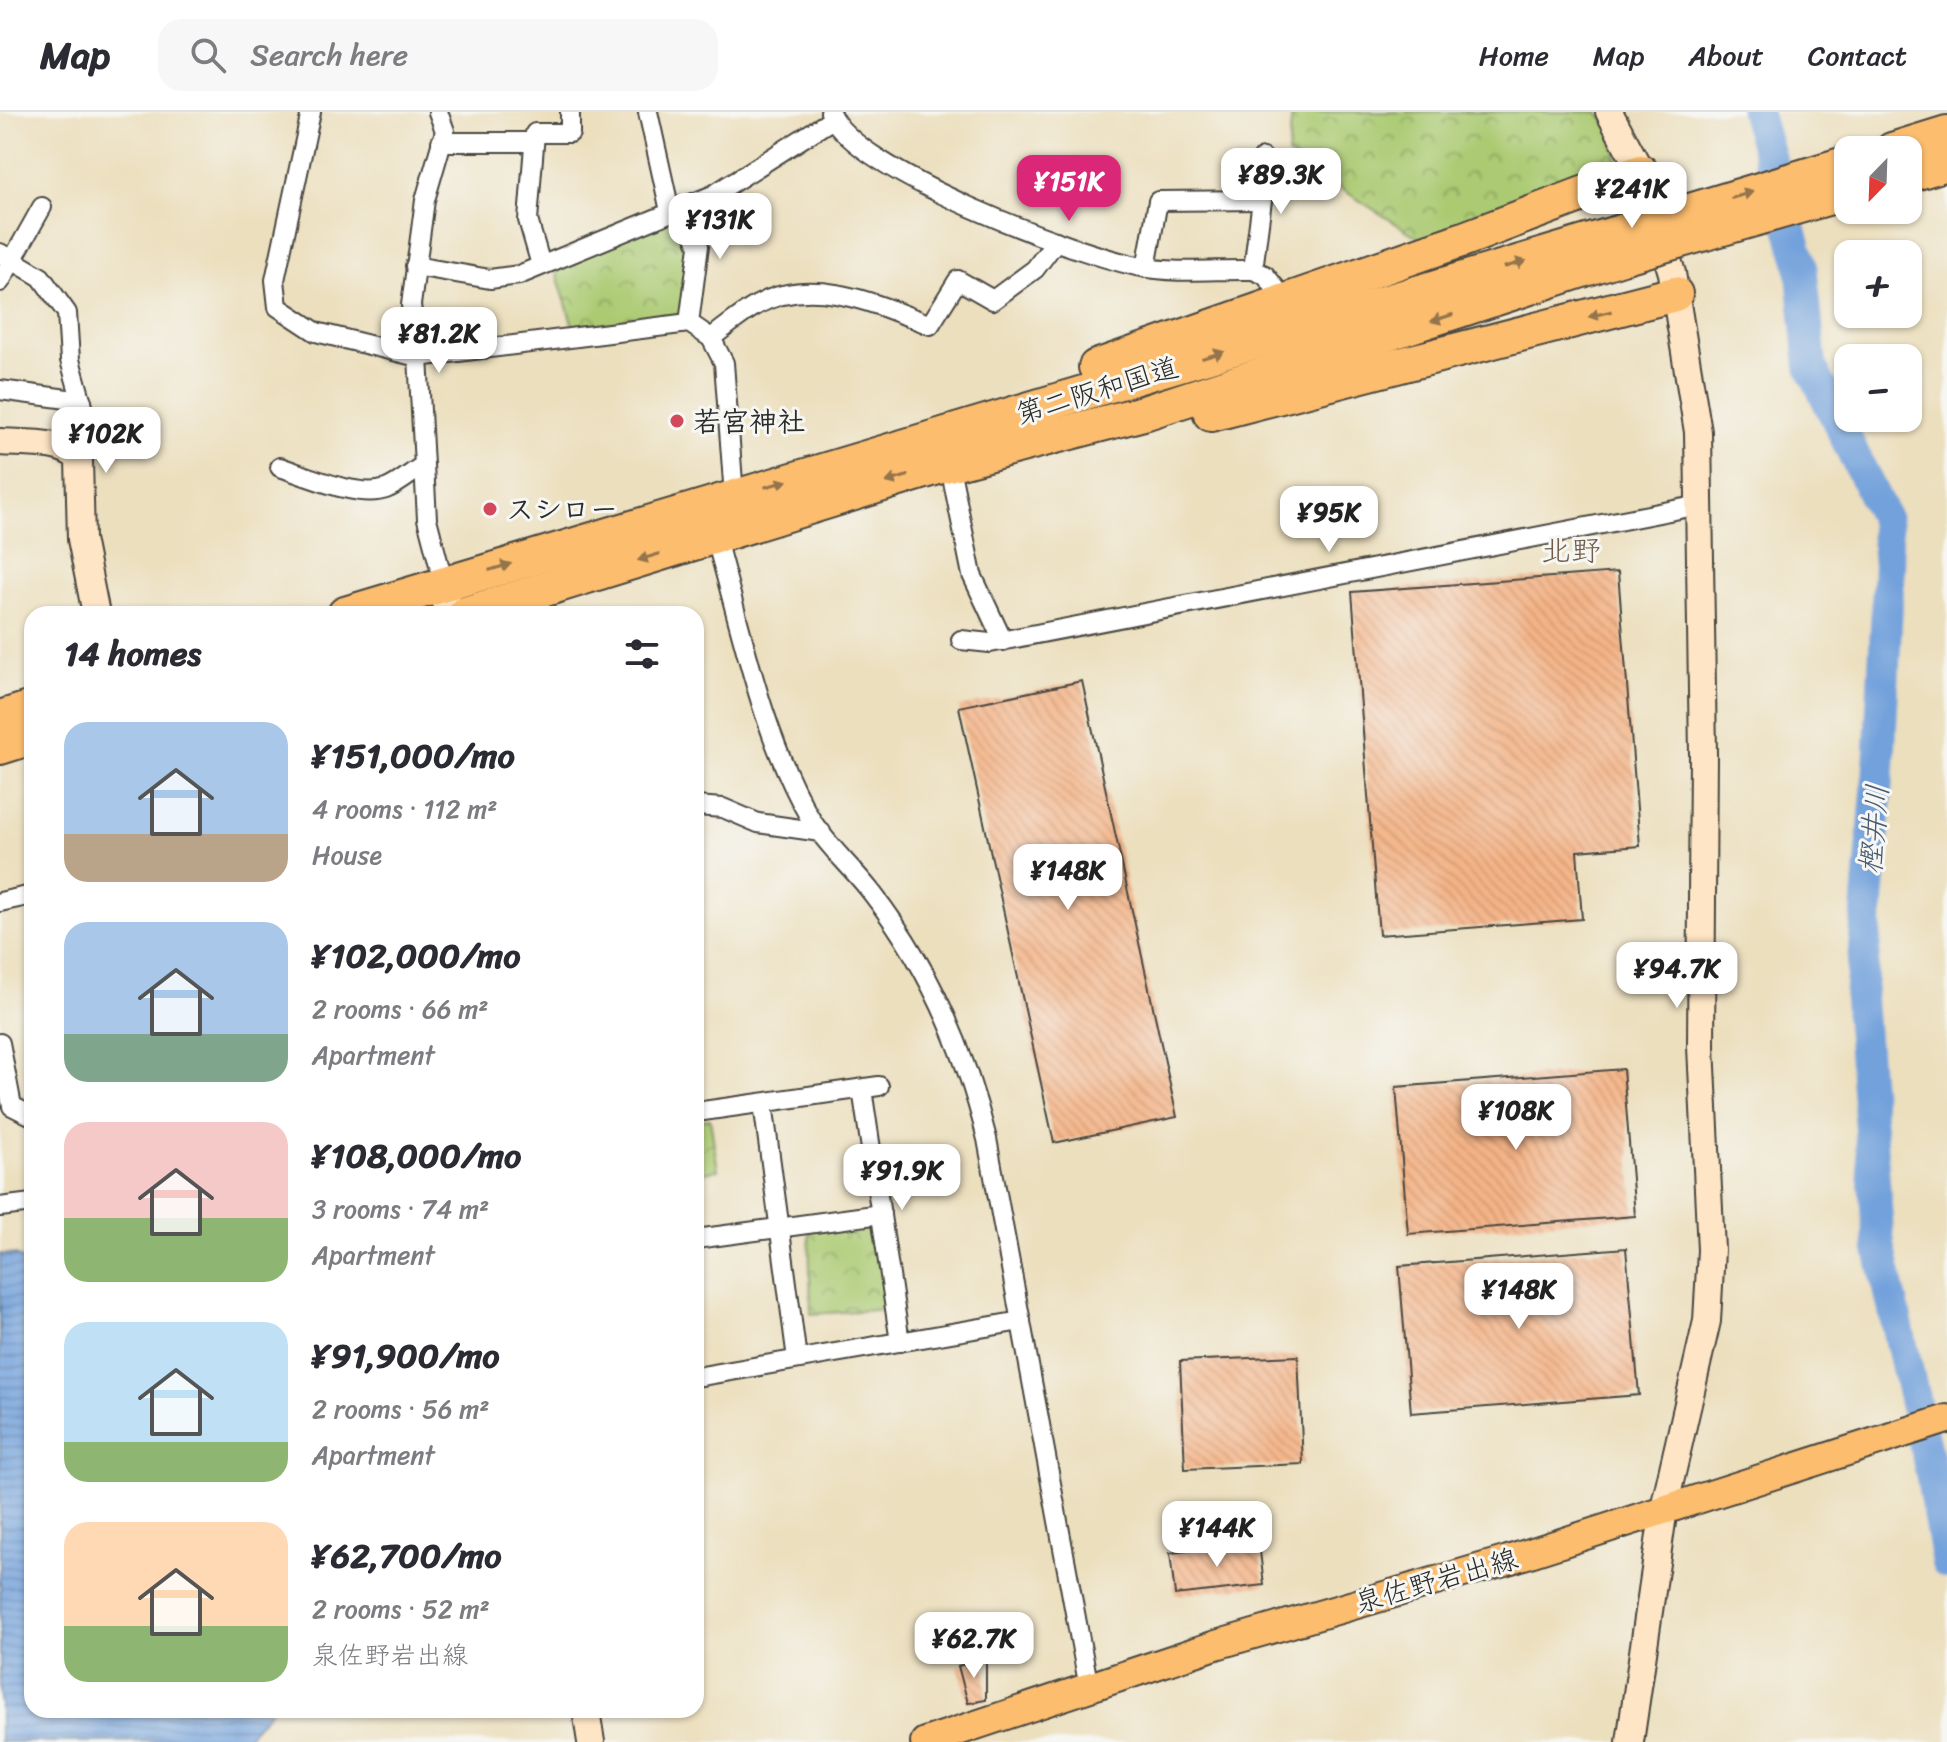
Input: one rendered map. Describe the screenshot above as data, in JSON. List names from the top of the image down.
{
  "streets": {
    "highway": ["第二阪和国道"],
    "main road": ["泉佐野岩出線"]
  },
  "districts": ["北野"],
  "water": ["樫井川"],
  "places": ["若宮神社", "スシロー"],
  "north": "bottom left",
  "page": {
    "header": "Map",
    "search": "Search here",
    "nav": [
      "Home",
      "Map",
      "About",
      "Contact"
    ],
    "map_buttons": ["+", "−"],
    "price": [
      "¥89.3K",
      "¥151K",
      "¥241K",
      "¥131K",
      "¥81.2K",
      "¥102K",
      "¥95K",
      "¥148K",
      "¥94.7K",
      "¥108K",
      "¥91.9K",
      "¥148K",
      "¥144K",
      "¥62.7K"
    ],
    "heading": "14 homes",
    "list": [
      {
        "name": "¥151,000/mo",
        "note": "4 rooms · 112 m² · House"
      },
      {
        "name": "¥102,000/mo",
        "note": "2 rooms · 66 m² · Apartment"
      },
      {
        "name": "¥108,000/mo",
        "note": "3 rooms · 74 m² · Apartment"
      },
      {
        "name": "¥91,900/mo",
        "note": "2 rooms · 56 m² · Apartment"
      },
      {
        "name": "¥62,700/mo",
        "note": "2 rooms · 52 m² · 泉佐野岩出線"
      }
    ]
  }
}
